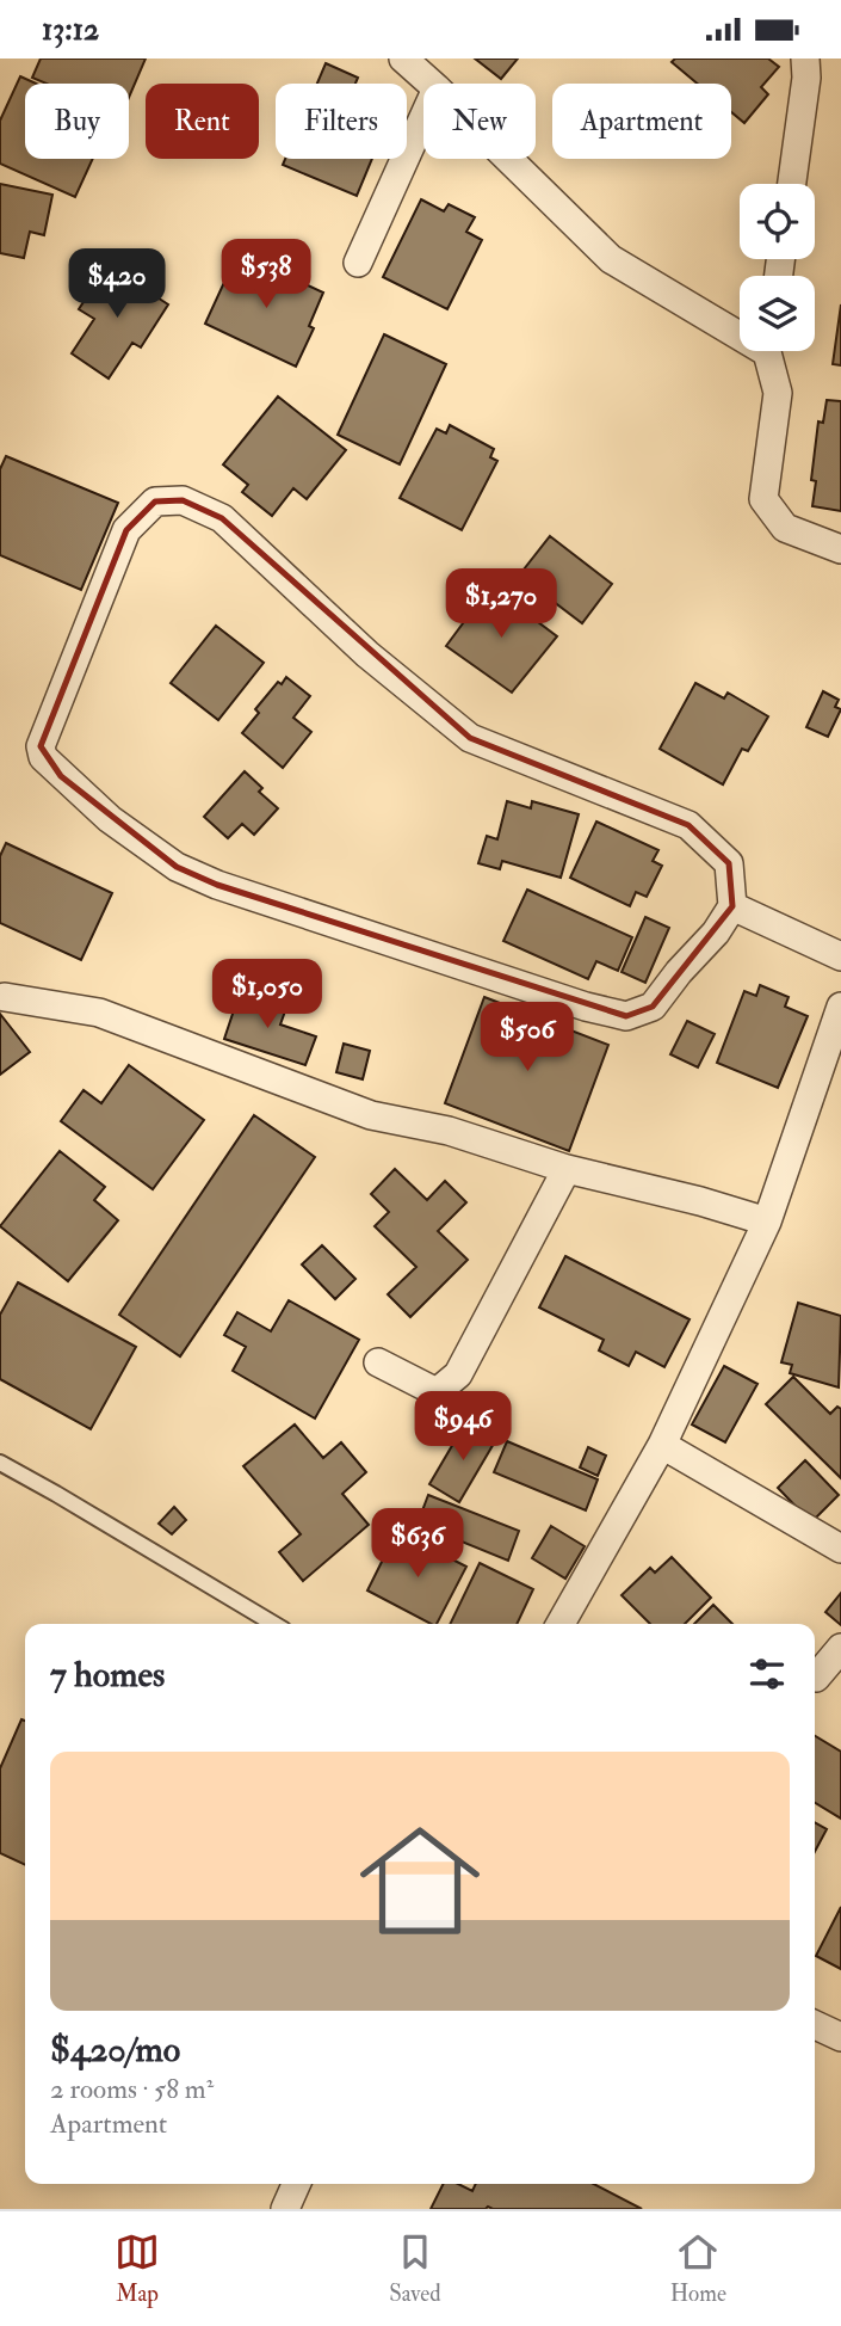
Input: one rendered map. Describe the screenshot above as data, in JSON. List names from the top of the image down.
{
  "page": {
    "status": "13:12",
    "chip": [
      "Buy",
      "Rent",
      "Filters",
      "New",
      "Apartment"
    ],
    "price": [
      "$538",
      "$420",
      "$1,270",
      "$1,050",
      "$506",
      "$946",
      "$636"
    ],
    "heading": "7 homes",
    "list": [
      {
        "name": "$420/mo",
        "note": "2 rooms · 58 m² · Apartment"
      }
    ],
    "tabs": ["Map", "Saved", "Home"]
  }
}
